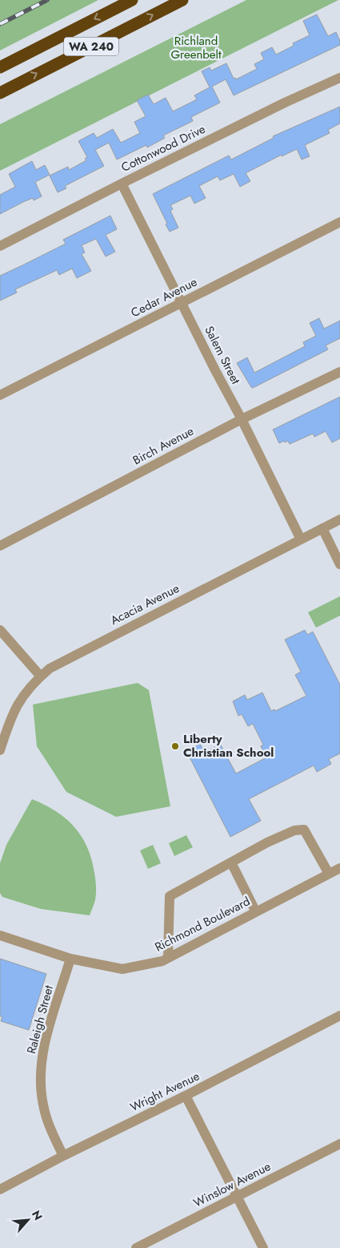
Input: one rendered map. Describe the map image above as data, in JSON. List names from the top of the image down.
{
  "streets": {
    "highway": ["WA 240"],
    "street": [
      "Cottonwood Drive",
      "Cedar Avenue",
      "Salem Street",
      "Birch Avenue",
      "Acacia Avenue",
      "Richmond Boulevard",
      "Raleigh Street",
      "Wright Avenue",
      "Winslow Avenue"
    ]
  },
  "crossings": [
    ["Cottonwood Drive", "Salem Street"],
    ["Cedar Avenue", "Salem Street"],
    ["Salem Street", "Birch Avenue"],
    ["Salem Street", "Acacia Avenue"],
    ["Richmond Boulevard", "Raleigh Street"],
    ["Raleigh Street", "Wright Avenue"]
  ],
  "parks": ["Richland Greenbelt"],
  "places": ["Liberty Christian School"],
  "north": "top right"
}
